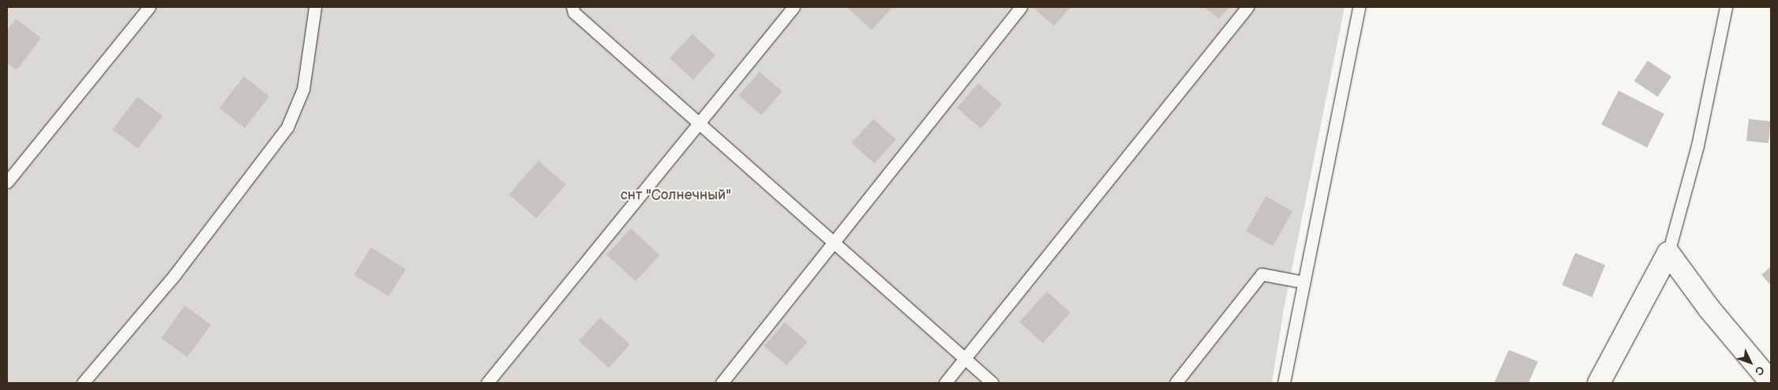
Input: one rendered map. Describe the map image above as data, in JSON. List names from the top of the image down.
{
  "parks": ["снт \"Солнечный\""],
  "north": "bottom right"
}
